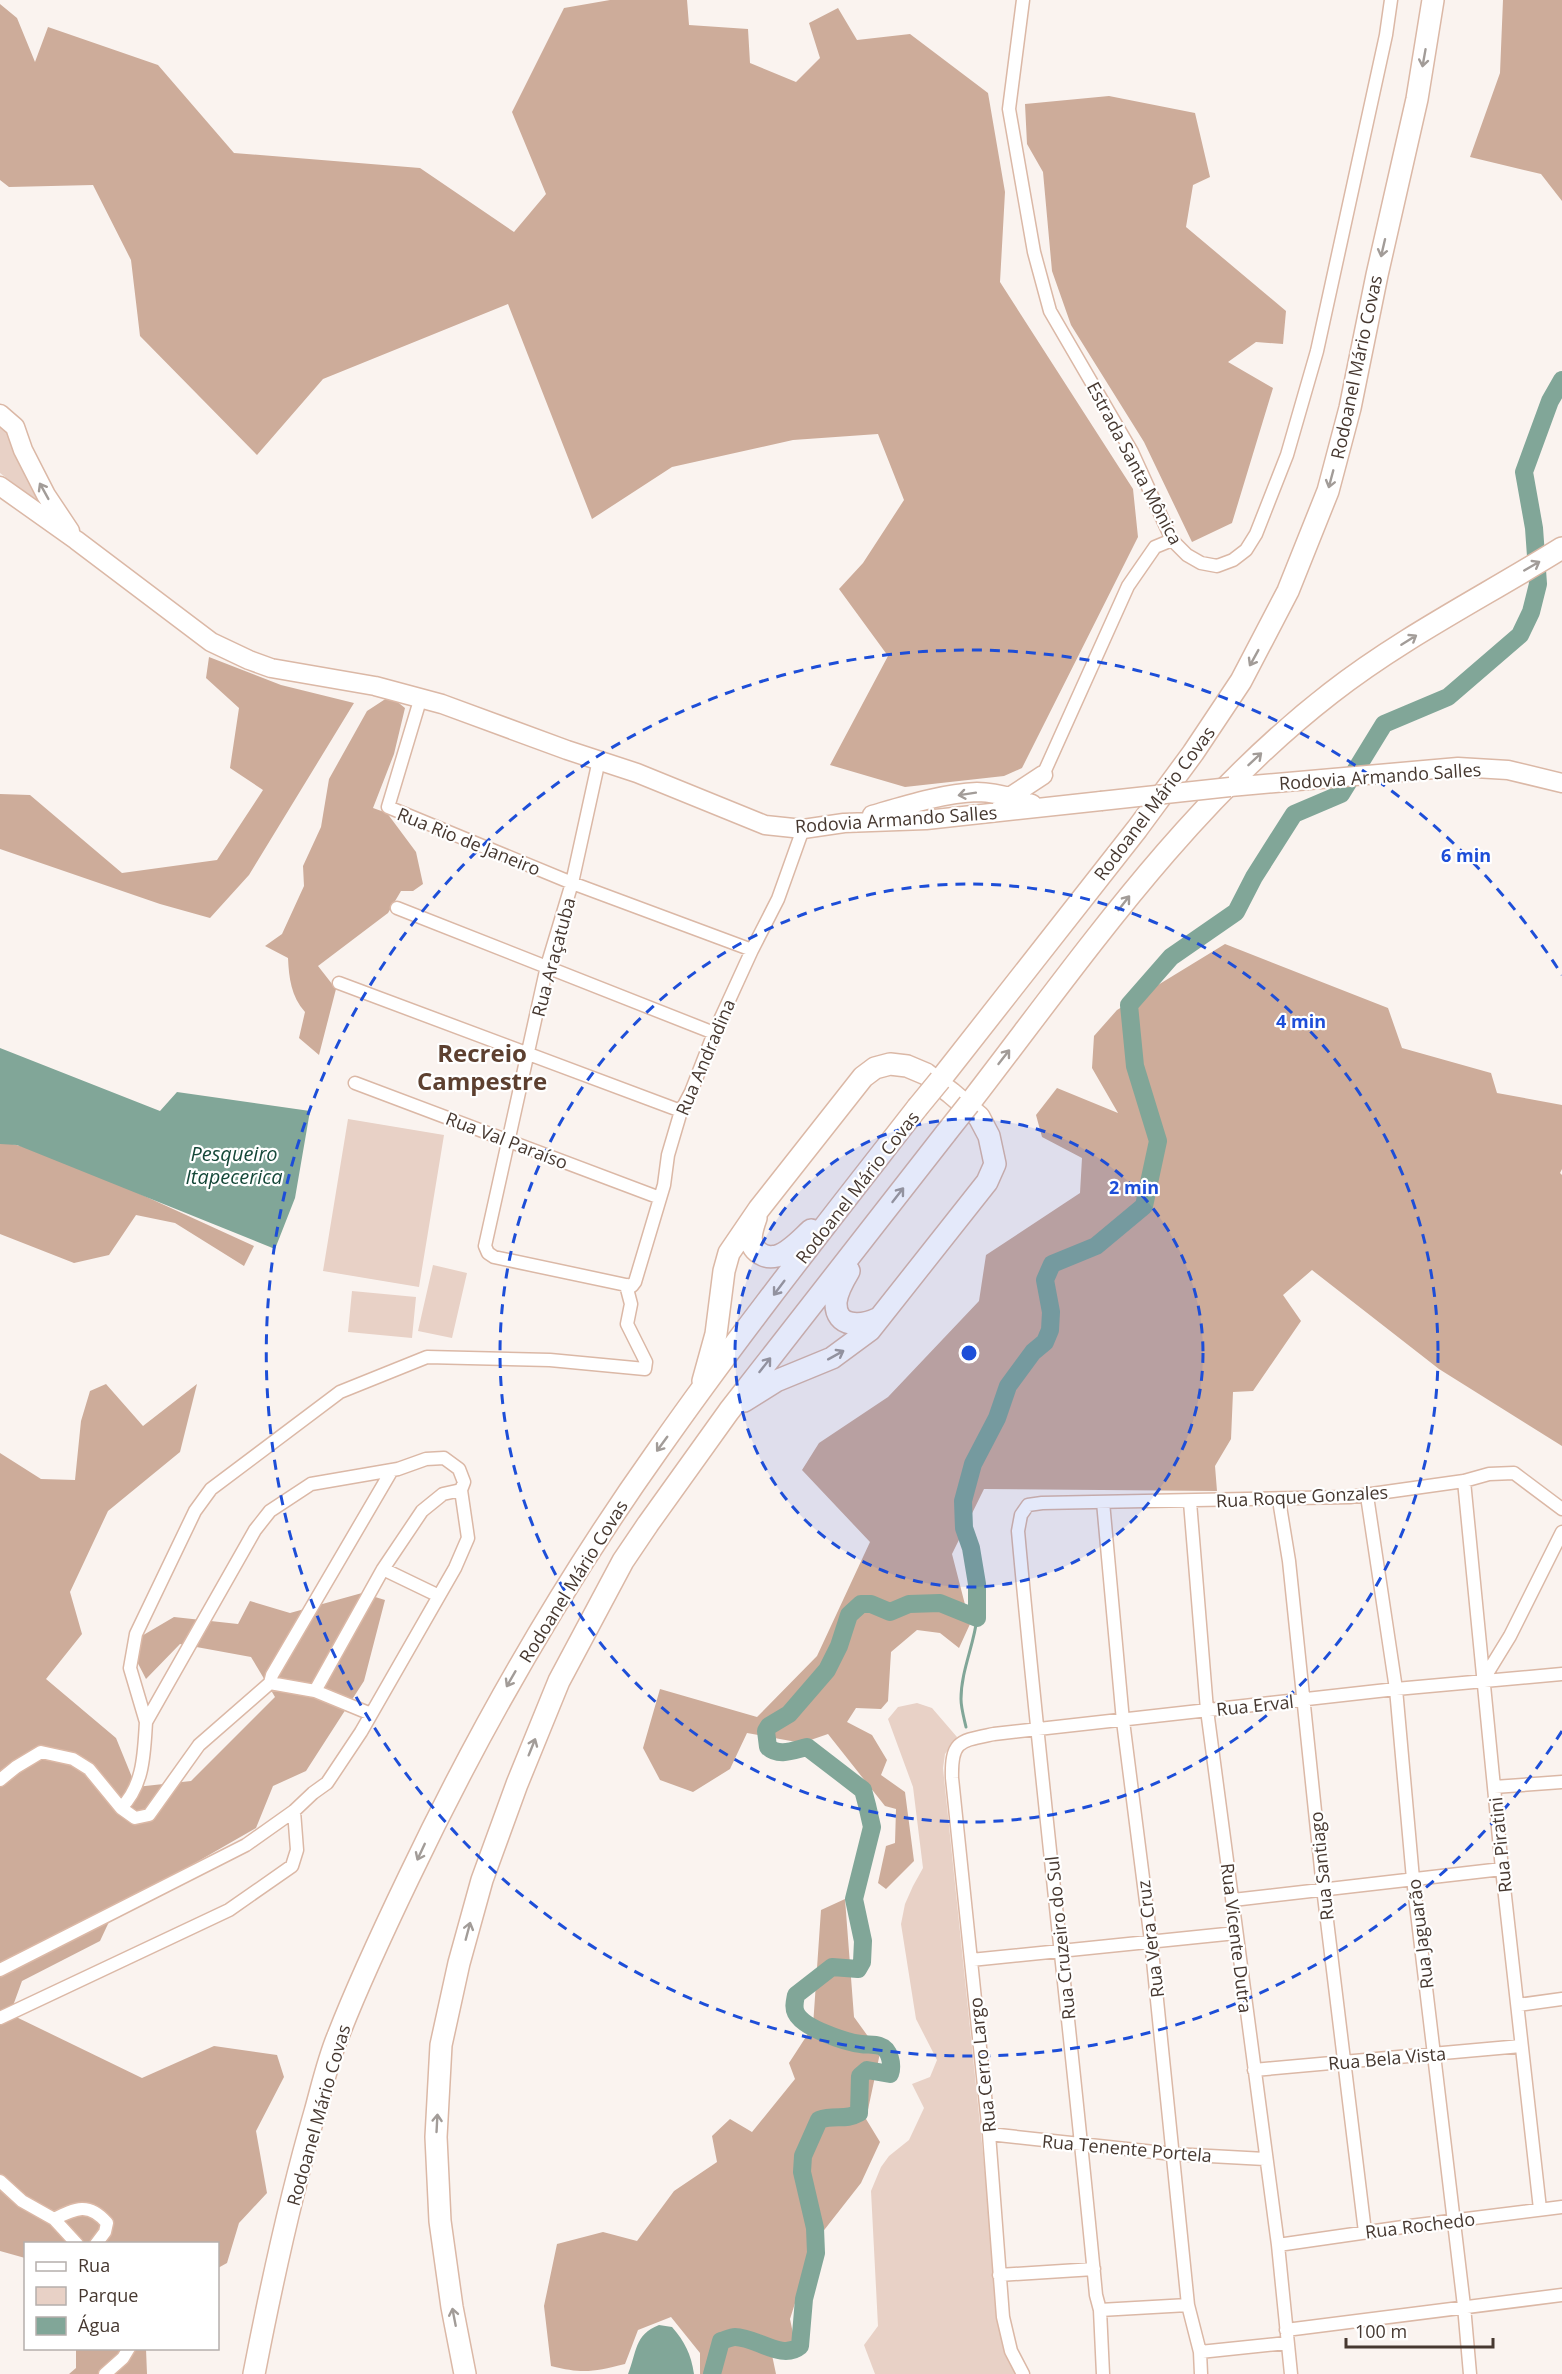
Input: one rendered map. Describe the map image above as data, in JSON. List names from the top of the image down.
{
  "streets": {
    "highway": ["Rodoanel Mário Covas"],
    "main road": ["Rodovia Armando Salles"],
    "street": [
      "Estrada Santa Mônica",
      "Rua Rio de Janeiro",
      "Rua Araçatuba",
      "Rua Andradina",
      "Rua Val Paraíso",
      "Rua Roque Gonzales",
      "Rua Erval",
      "Rua Piratini",
      "Rua Santiago",
      "Rua Jaguarão",
      "Rua Cruzeiro do Sul",
      "Rua Vicente Dutra",
      "Rua Vera Cruz",
      "Rua Bela Vista",
      "Rua Cerro Largo",
      "Rua Tenente Portela",
      "Rua Rochedo"
    ]
  },
  "crossings": [
    ["Rodovia Armando Salles", "Rua Rio de Janeiro"],
    ["Rodovia Armando Salles", "Rua Araçatuba"],
    ["Rodovia Armando Salles", "Rua Andradina"],
    ["Rua Rio de Janeiro", "Rua Araçatuba"],
    ["Rua Rio de Janeiro", "Rua Andradina"],
    ["Rua Araçatuba", "Rua Andradina"],
    ["Rua Araçatuba", "Rua Val Paraíso"],
    ["Rua Andradina", "Rua Val Paraíso"],
    ["Rua Roque Gonzales", "Rua Piratini"],
    ["Rua Roque Gonzales", "Rua Santiago"],
    ["Rua Roque Gonzales", "Rua Jaguarão"],
    ["Rua Roque Gonzales", "Rua Cruzeiro do Sul"],
    ["Rua Roque Gonzales", "Rua Vicente Dutra"],
    ["Rua Roque Gonzales", "Rua Vera Cruz"],
    ["Rua Erval", "Rua Piratini"],
    ["Rua Erval", "Rua Santiago"],
    ["Rua Erval", "Rua Jaguarão"],
    ["Rua Erval", "Rua Cruzeiro do Sul"],
    ["Rua Erval", "Rua Vicente Dutra"],
    ["Rua Erval", "Rua Vera Cruz"],
    ["Rua Erval", "Rua Cerro Largo"],
    ["Rua Piratini", "Rua Bela Vista"],
    ["Rua Piratini", "Rua Rochedo"],
    ["Rua Santiago", "Rua Bela Vista"],
    ["Rua Santiago", "Rua Rochedo"],
    ["Rua Jaguarão", "Rua Bela Vista"],
    ["Rua Jaguarão", "Rua Rochedo"],
    ["Rua Cruzeiro do Sul", "Rua Tenente Portela"],
    ["Rua Vicente Dutra", "Rua Bela Vista"],
    ["Rua Vicente Dutra", "Rua Tenente Portela"],
    ["Rua Vicente Dutra", "Rua Rochedo"],
    ["Rua Vera Cruz", "Rua Tenente Portela"],
    ["Rua Cerro Largo", "Rua Tenente Portela"]
  ],
  "districts": ["Recreio Campestre"],
  "water": ["Pesqueiro Itapecerica"],
  "legend": ["Rua", "Parque", "Água"],
  "scale_bar": "100 m",
  "rings": ["6 min", "4 min", "2 min"]
}
